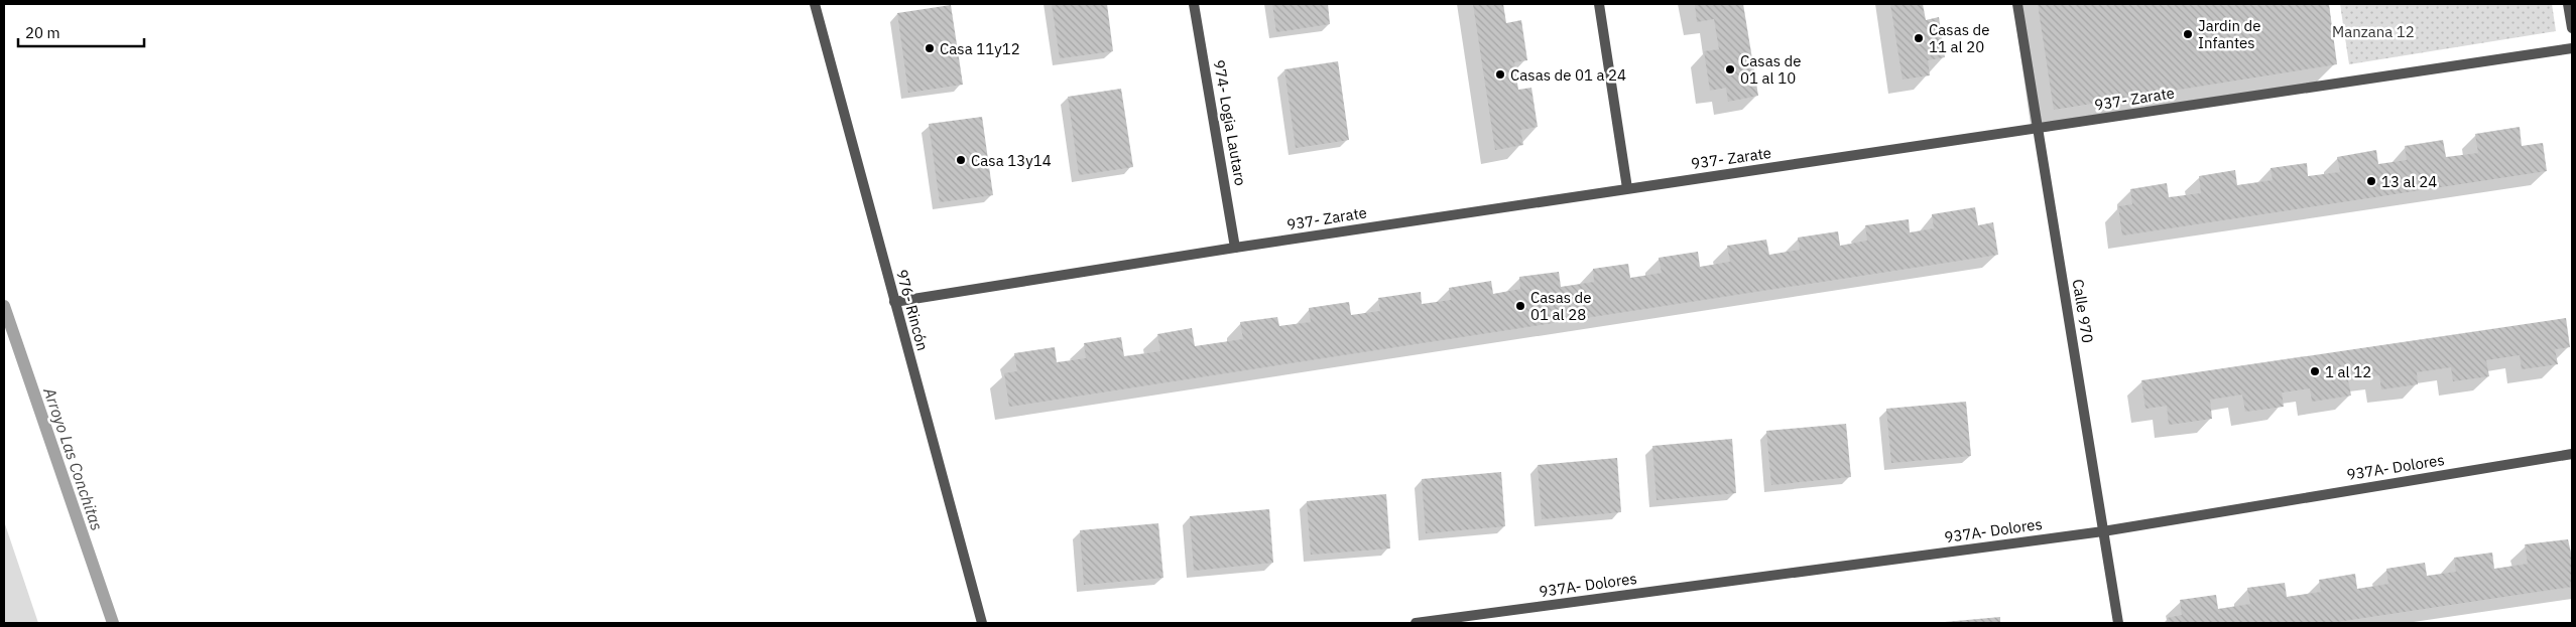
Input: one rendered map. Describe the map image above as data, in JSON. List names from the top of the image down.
{
  "streets": {
    "street": [
      "937- Zarate",
      "974- Logia Lautaro",
      "976- Rincón",
      "Calle 970",
      "937A- Dolores"
    ]
  },
  "crossings": [
    ["937- Zarate", "974- Logia Lautaro"],
    ["937- Zarate", "976- Rincón"],
    ["937- Zarate", "Calle 970"],
    ["Calle 970", "937A- Dolores"]
  ],
  "water": ["Arroyo Las Conchitas"],
  "parks": ["Manzana 12"],
  "places": [
    "Jardin de Infantes",
    "Casas de 11 al 20",
    "Casa 11y12",
    "Casas de 01 al 10",
    "Casas de 01 a 24",
    "Casa 13y14",
    "13 al 24",
    "Casas de 01 al 28",
    "1 al 12"
  ],
  "scale_bar": "20 m"
}
